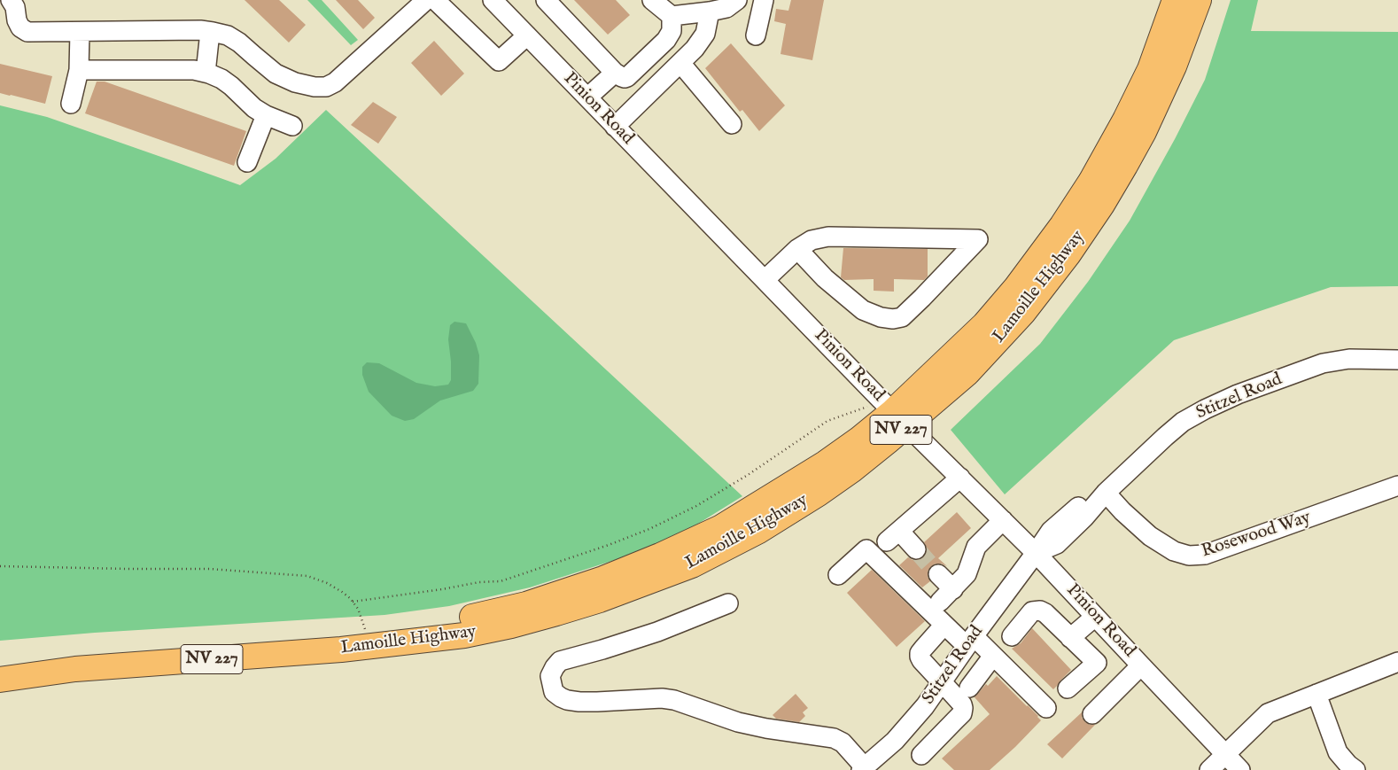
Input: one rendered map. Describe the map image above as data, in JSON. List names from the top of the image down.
{
  "streets": {
    "main road": ["Lamoille Highway", "NV 227"],
    "street": ["Pinion Road", "Stitzel Road", "Rosewood Way"]
  },
  "crossings": [
    ["Pinion Road", "Lamoille Highway"],
    ["Pinion Road", "Stitzel Road"],
    ["Stitzel Road", "Rosewood Way"]
  ]
}
